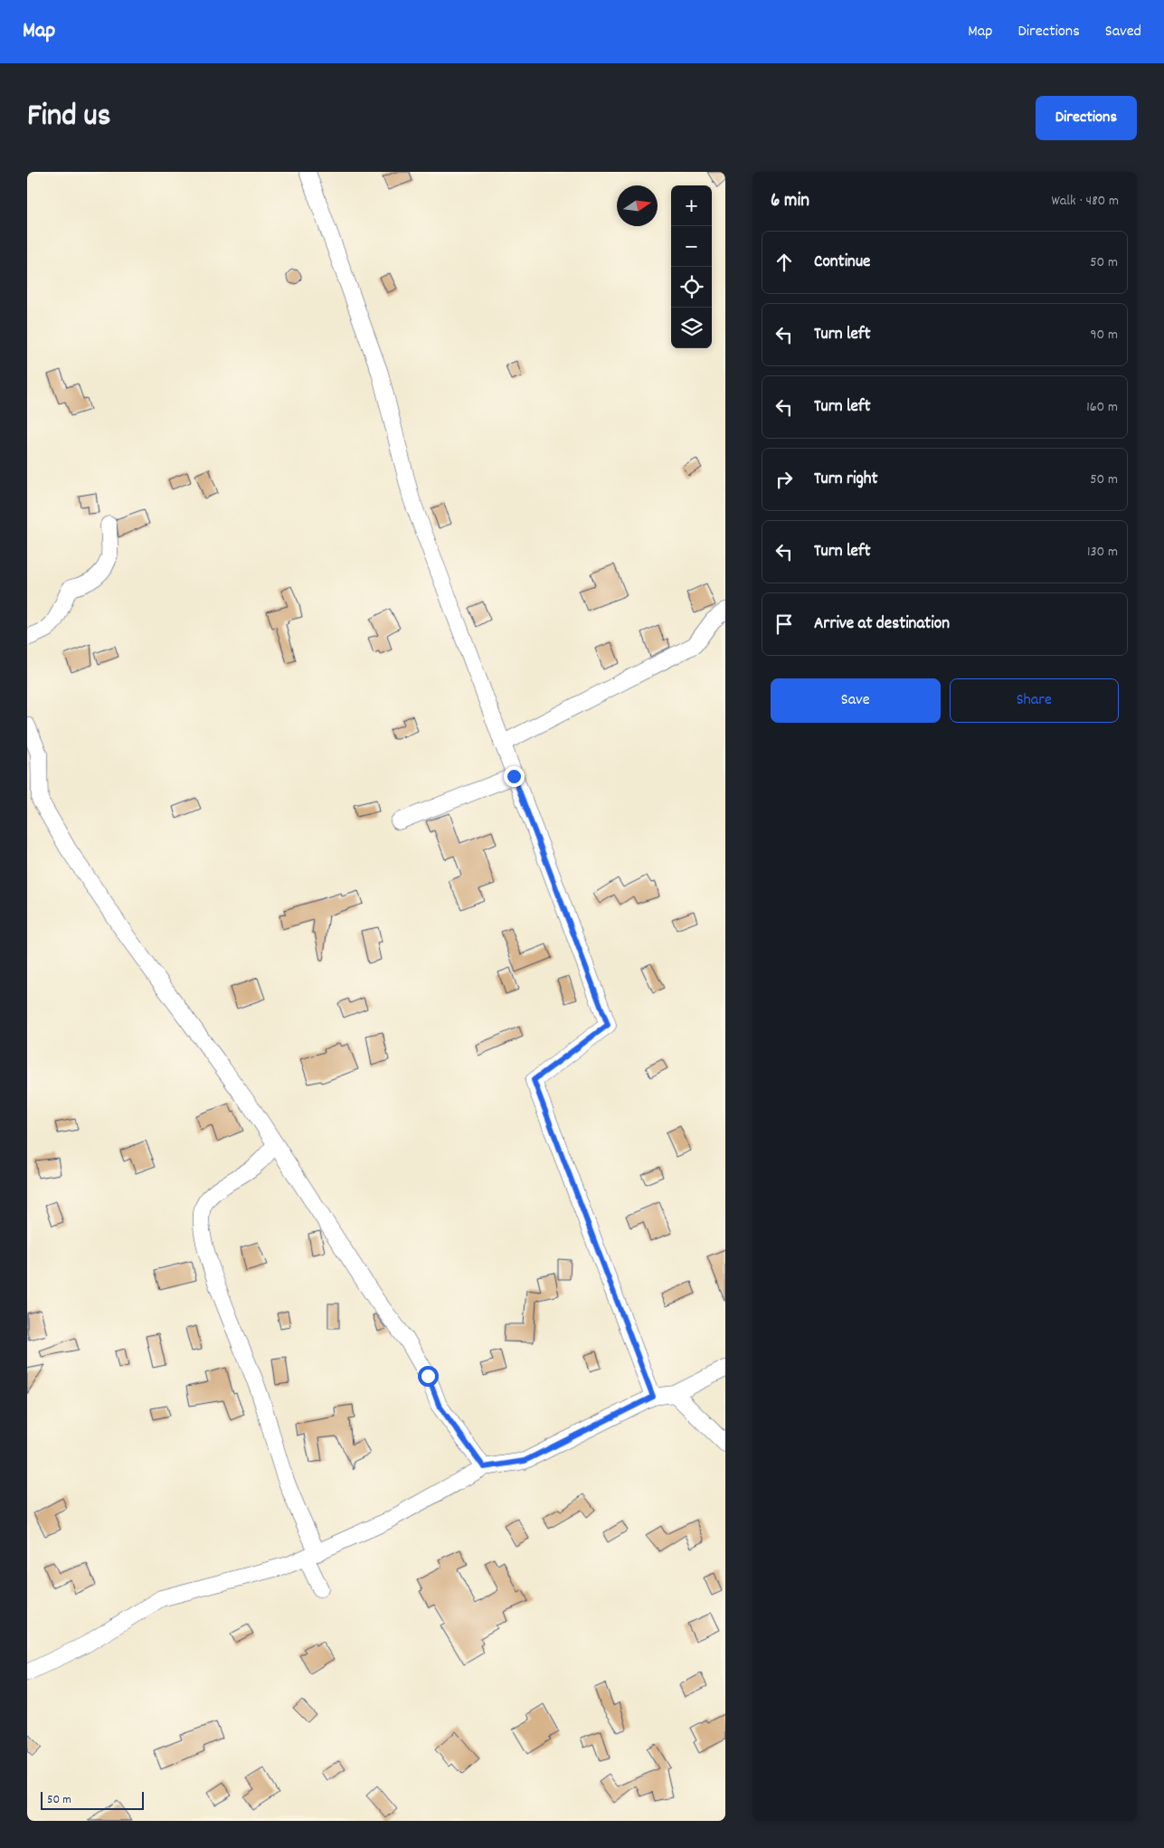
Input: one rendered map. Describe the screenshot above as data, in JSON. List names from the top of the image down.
{
  "scale_bar": "50 m",
  "north": "right",
  "page": {
    "header": "Map",
    "nav": ["Map", "Directions", "Saved"],
    "title": "Find us",
    "buttons": [
      "Directions",
      ["Save", "Share"]
    ],
    "heading": ["6 min", "Walk · 480 m"],
    "map_buttons": ["+", "−"],
    "list": [
      ["Continue", "50 m"],
      ["Turn left", "90 m"],
      ["Turn left", "160 m"],
      ["Turn right", "50 m"],
      ["Turn left", "130 m"],
      "Arrive at destination"
    ],
    "scale": "50 m"
  }
}
